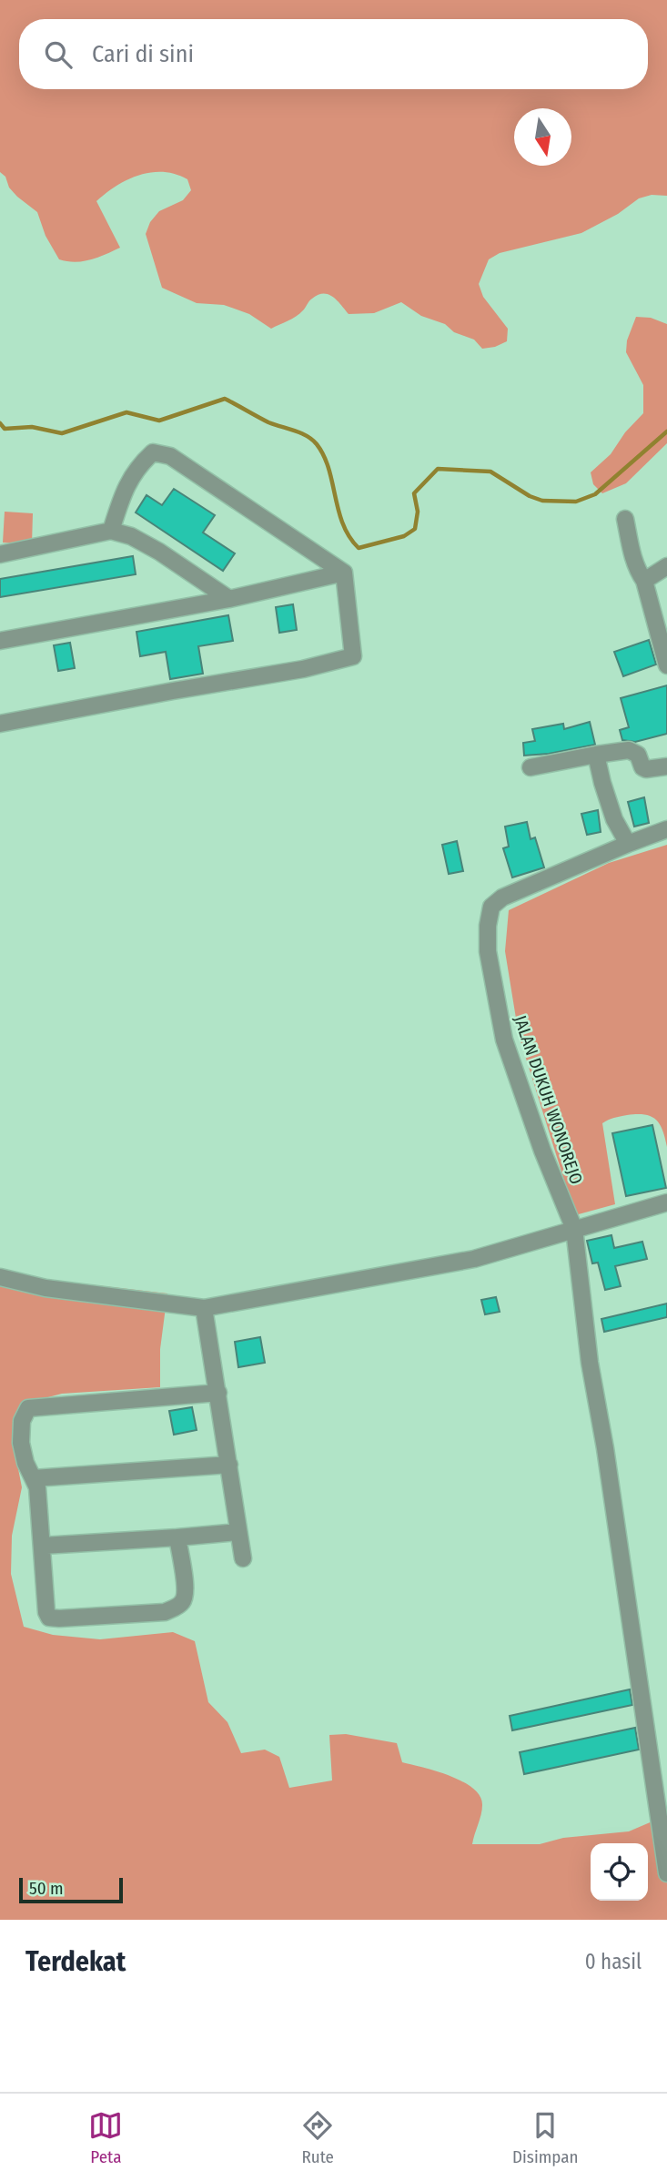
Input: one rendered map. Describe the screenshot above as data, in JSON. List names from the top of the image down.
{
  "streets": {
    "street": ["JALAN DUKUH WONOREJO"]
  },
  "scale_bar": "50 m",
  "north": "bottom",
  "page": {
    "search": "Cari di sini",
    "scale": "50 m",
    "heading": ["Terdekat", "0 hasil"],
    "nav": ["Peta", "Rute", "Disimpan"]
  }
}
